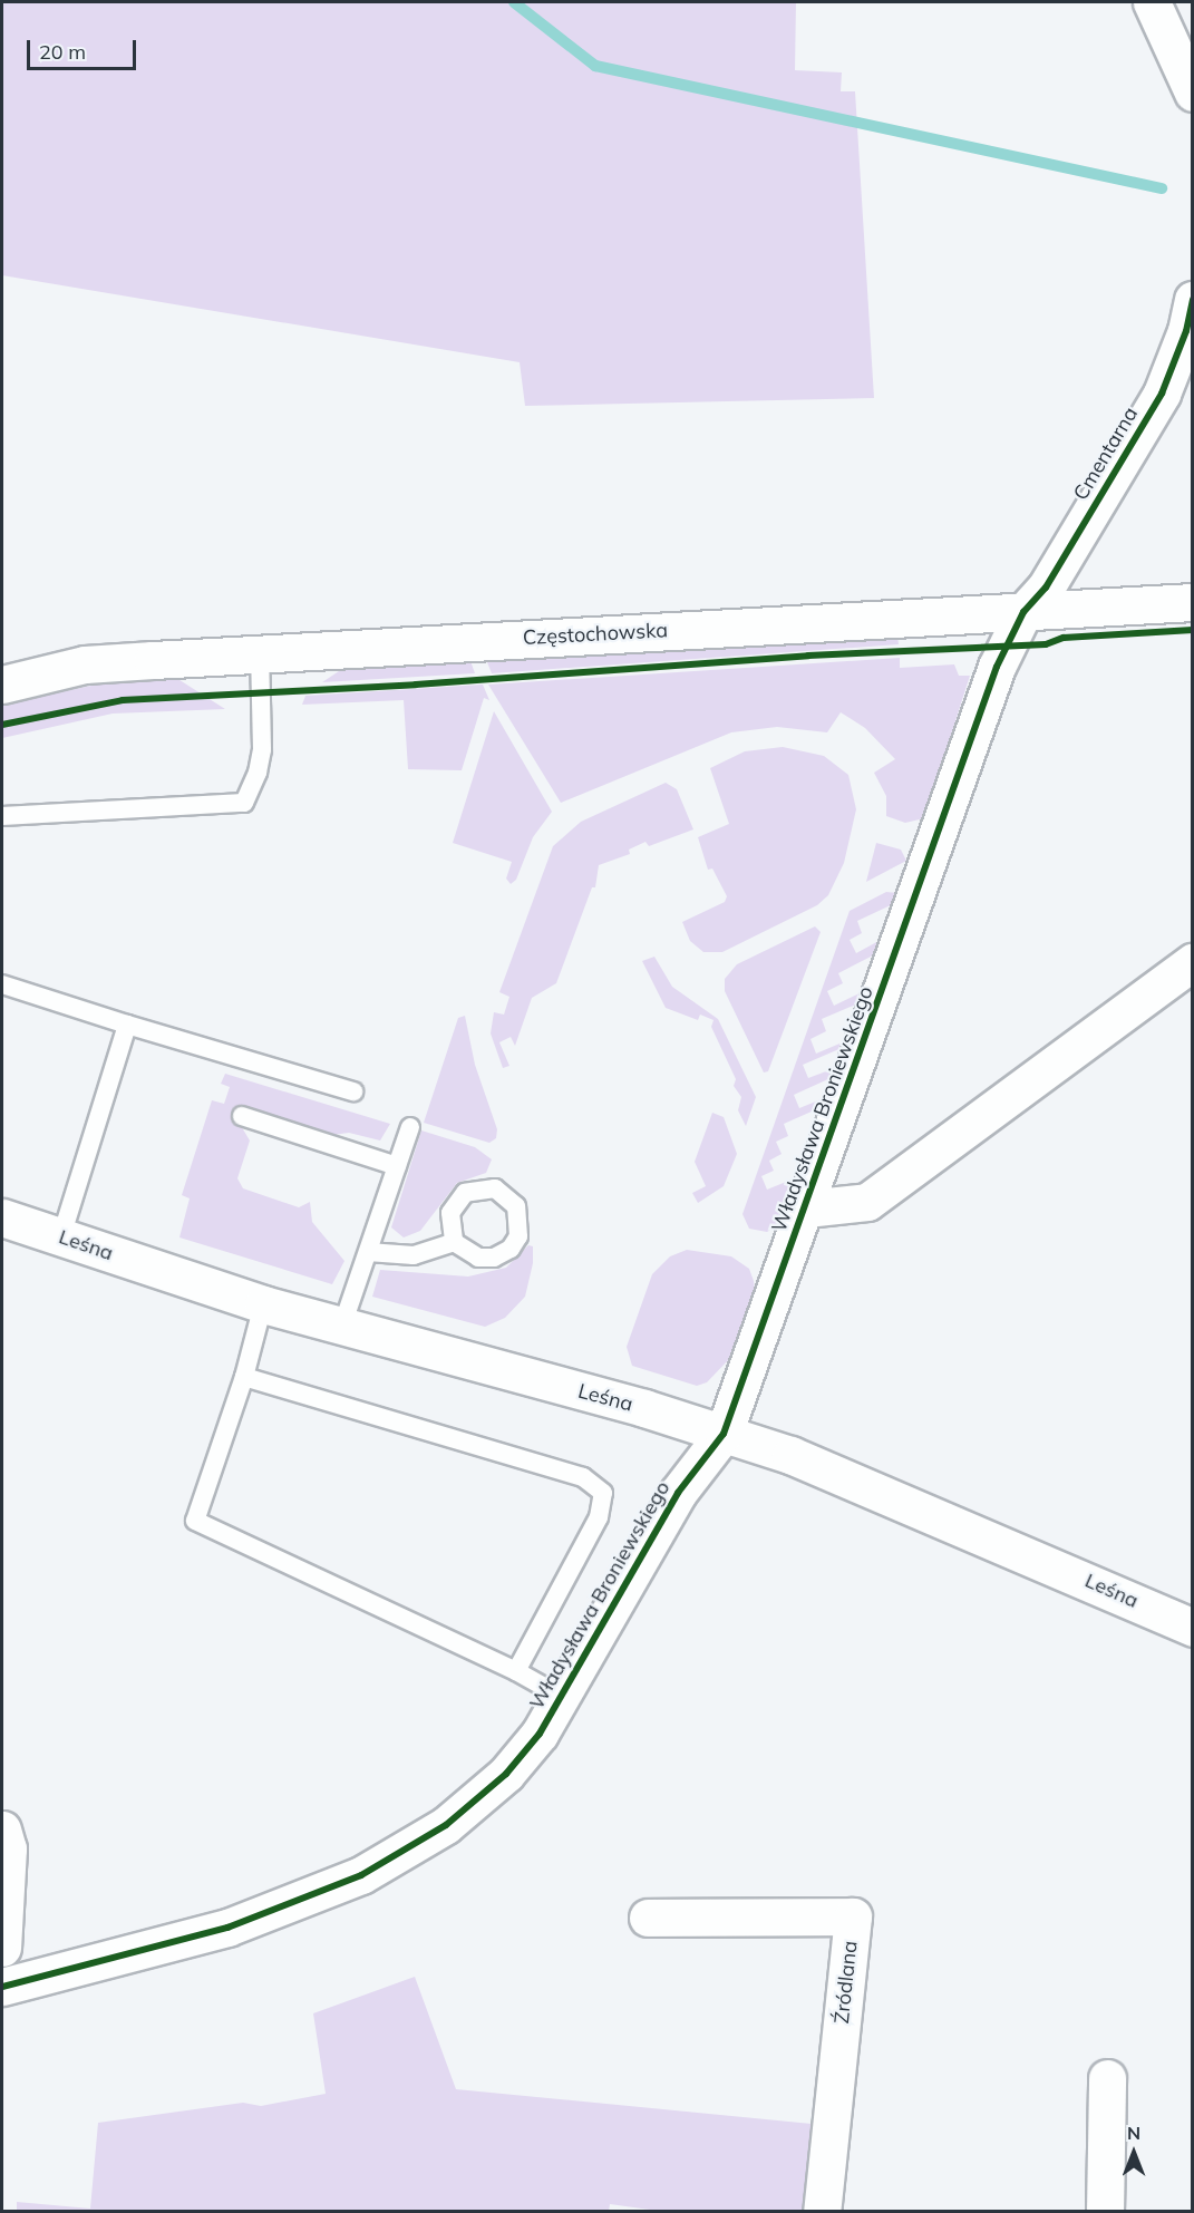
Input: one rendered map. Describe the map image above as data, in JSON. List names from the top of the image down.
{
  "streets": {
    "street": [
      "Cmentarna",
      "Częstochowska",
      "Władysława Broniewskiego",
      "Leśna",
      "Źródlana"
    ]
  },
  "crossings": [
    ["Cmentarna", "Częstochowska"],
    ["Cmentarna", "Władysława Broniewskiego"],
    ["Częstochowska", "Władysława Broniewskiego"],
    ["Władysława Broniewskiego", "Leśna"]
  ],
  "scale_bar": "20 m",
  "north": "top"
}
